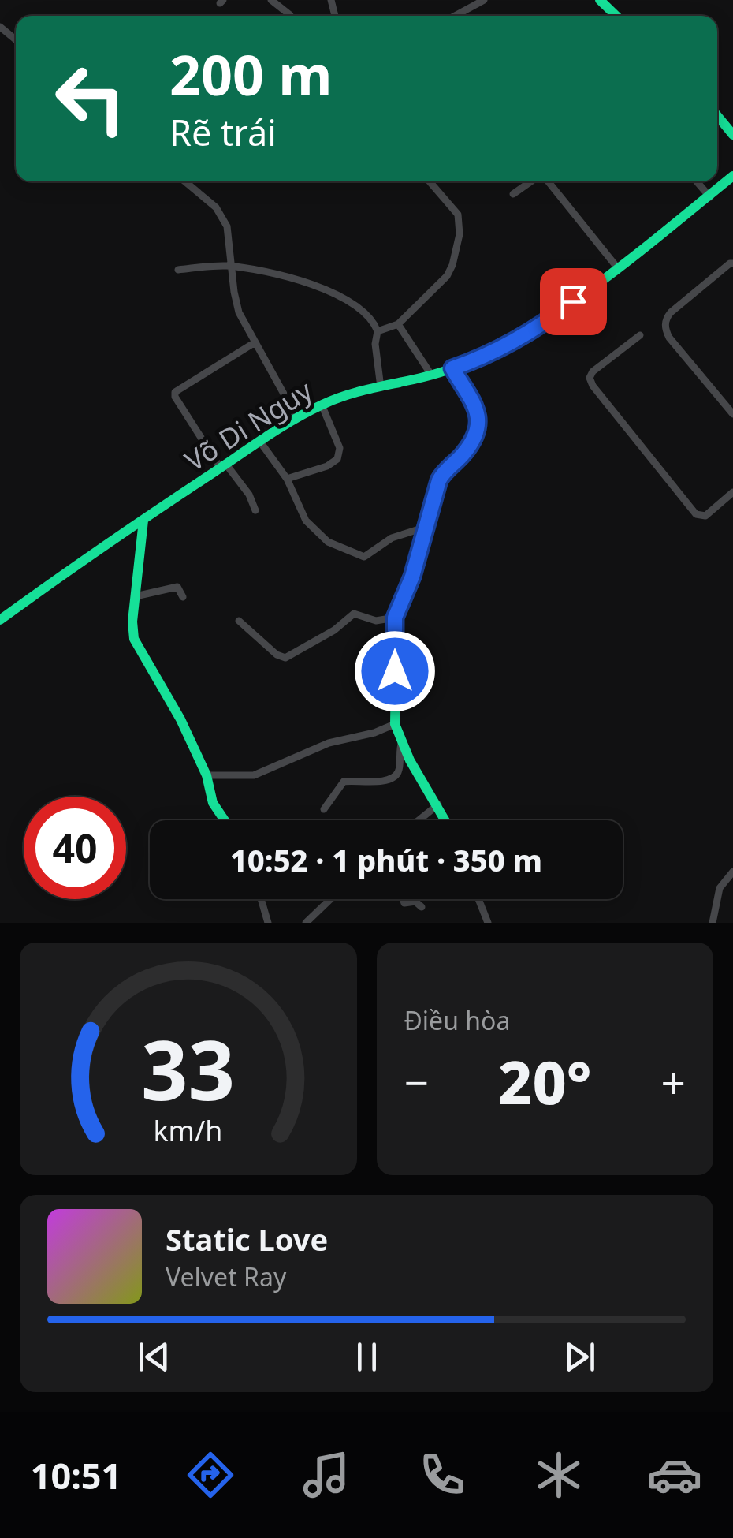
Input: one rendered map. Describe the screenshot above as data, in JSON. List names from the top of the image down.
{
  "streets": {
    "street": ["Võ Di Nguy"]
  },
  "page": {
    "turn": ["200 m", "Rẽ trái"],
    "limit": "40",
    "trip": "10:52 · 1 phút · 350 m",
    "tile": "Điều hòa",
    "heat": ["−", "20°", "+"],
    "song": ["Static Love", "Velvet Ray"],
    "tabs": "10:51",
    "gauge": ["33", "km/h"]
  }
}
